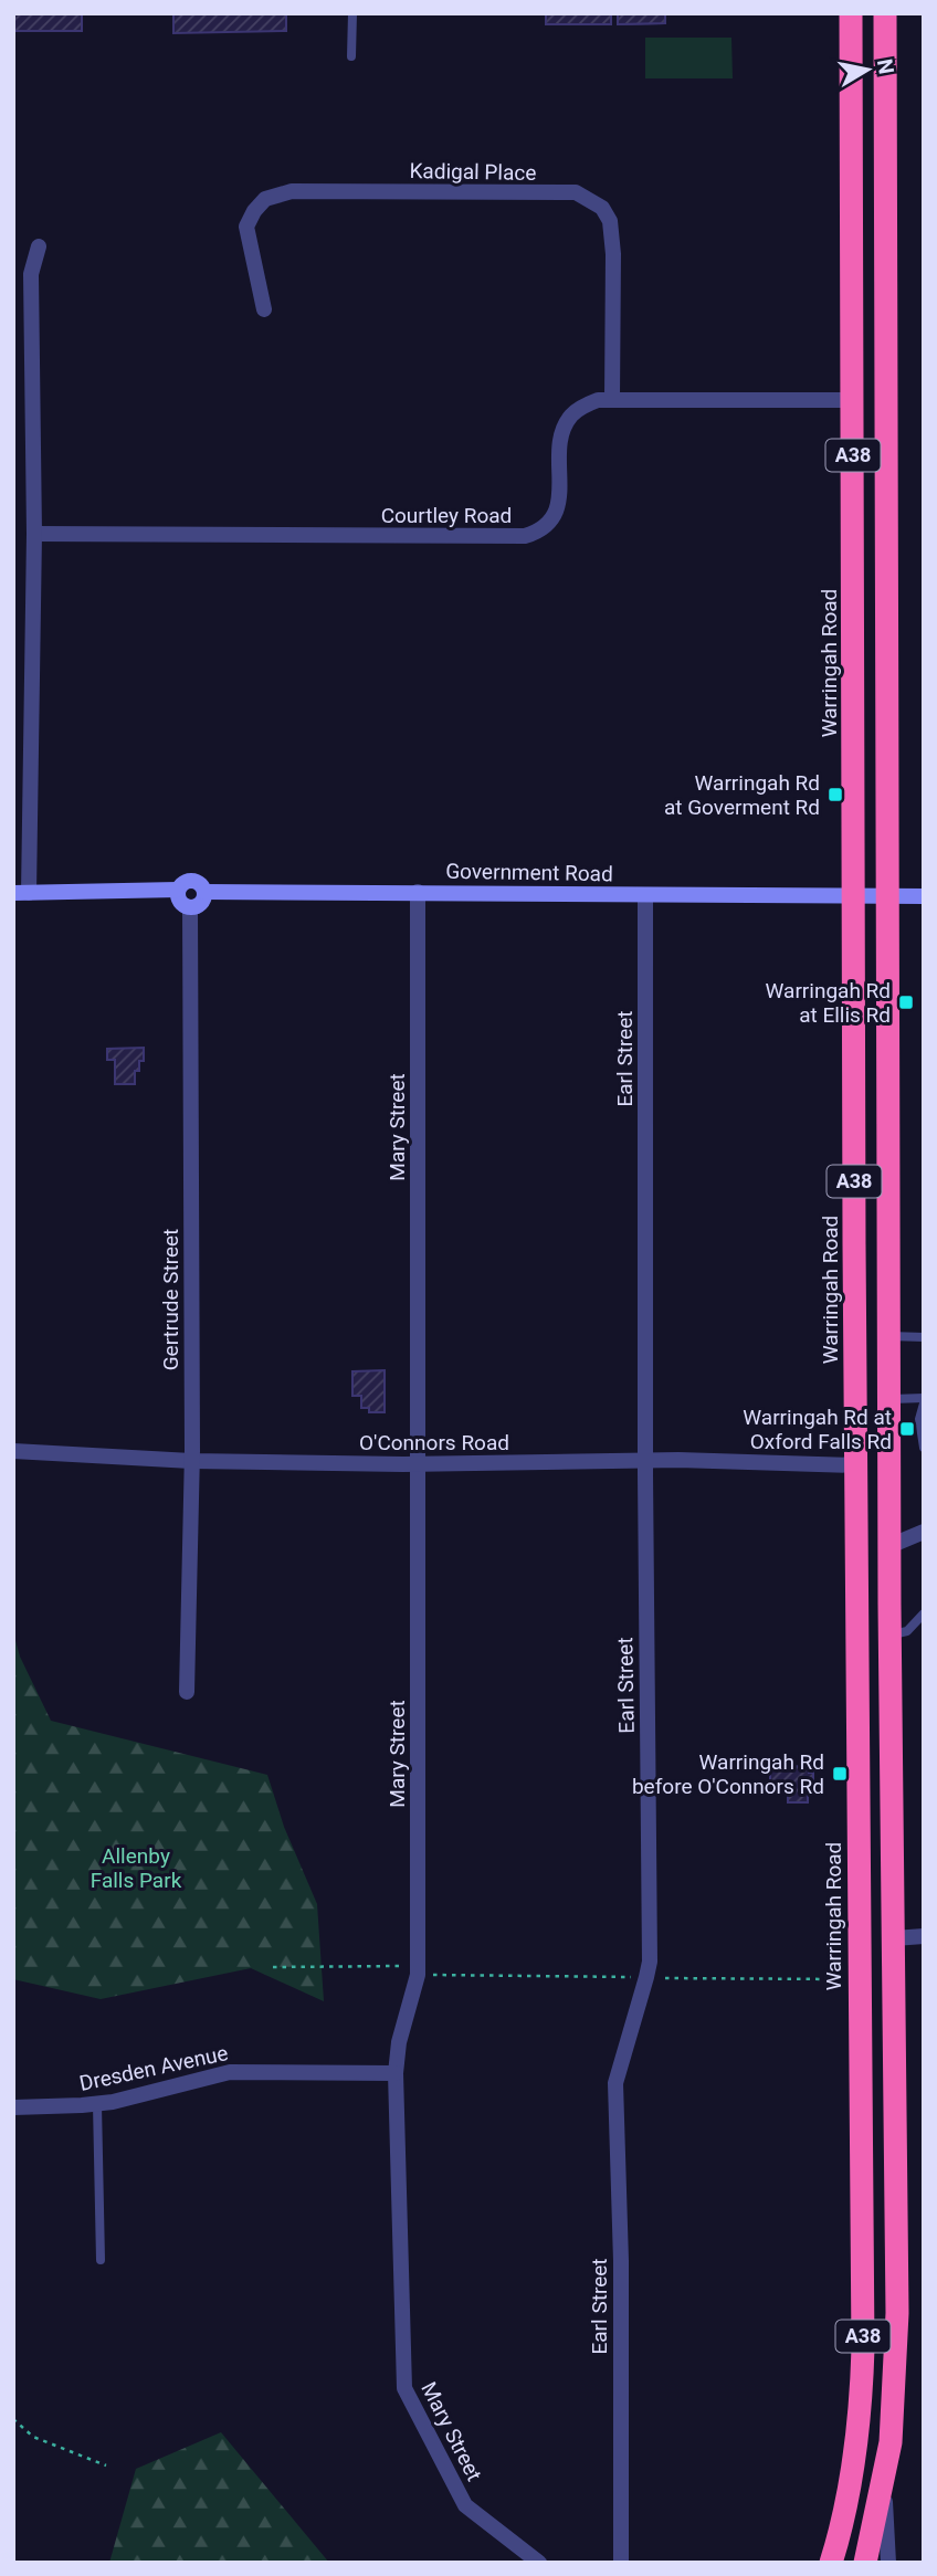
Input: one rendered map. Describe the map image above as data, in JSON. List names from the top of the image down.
{
  "streets": {
    "highway": ["A38", "Warringah Road"],
    "street": [
      "Kadigal Place",
      "Courtley Road",
      "Government Road",
      "Earl Street",
      "Mary Street",
      "Gertrude Street",
      "O'Connors Road",
      "Dresden Avenue"
    ]
  },
  "crossings": [
    ["Kadigal Place", "Courtley Road"],
    ["A38", "Government Road"],
    ["Courtley Road", "Warringah Road"],
    ["Warringah Road", "Government Road"],
    ["Warringah Road", "O'Connors Road"],
    ["Government Road", "Earl Street"],
    ["Government Road", "Mary Street"],
    ["Government Road", "Gertrude Street"],
    ["Earl Street", "O'Connors Road"],
    ["Mary Street", "O'Connors Road"],
    ["Mary Street", "Dresden Avenue"],
    ["Gertrude Street", "O'Connors Road"]
  ],
  "parks": ["Allenby Falls Park"],
  "places": {
    "transit": [
      "Warringah Rd at Goverment Rd",
      "Warringah Rd at Ellis Rd",
      "Warringah Rd at Oxford Falls Rd",
      "Warringah Rd before O'Connors Rd"
    ]
  },
  "north": "right"
}
